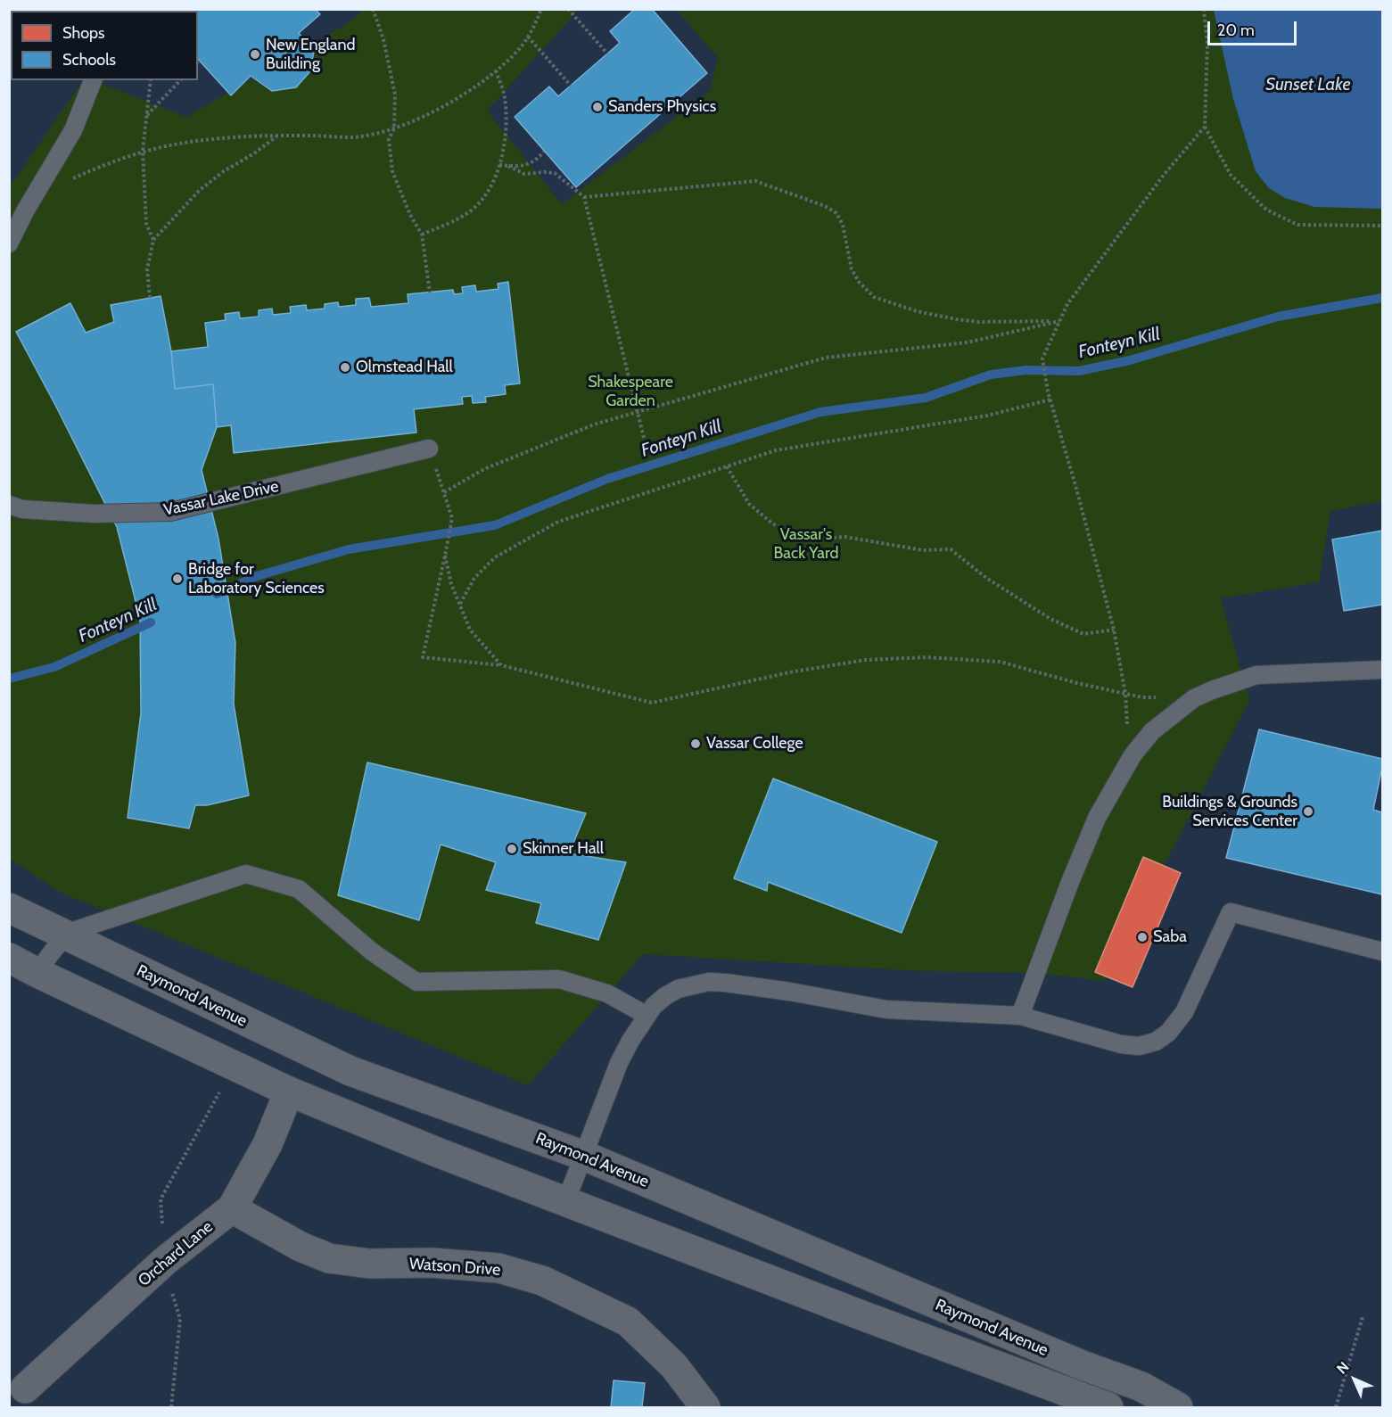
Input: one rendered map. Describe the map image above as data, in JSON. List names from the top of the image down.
{
  "streets": {
    "main road": ["Raymond Avenue", "Orchard Lane", "Watson Drive"],
    "lane": ["Vassar Lake Drive"]
  },
  "crossings": [
    ["Raymond Avenue", "Orchard Lane"],
    ["Orchard Lane", "Watson Drive"]
  ],
  "water": ["Sunset Lake", "Fonteyn Kill"],
  "parks": ["Shakespeare Garden", "Vassar's Back Yard"],
  "places": [
    "New England Building",
    "Sanders Physics",
    "Olmstead Hall",
    "Bridge for Laboratory Sciences",
    "Vassar College",
    "Buildings & Grounds Services Center",
    "Skinner Hall",
    "Saba"
  ],
  "legend": ["Shops", "Schools"],
  "scale_bar": "20 m",
  "north": "top left"
}
